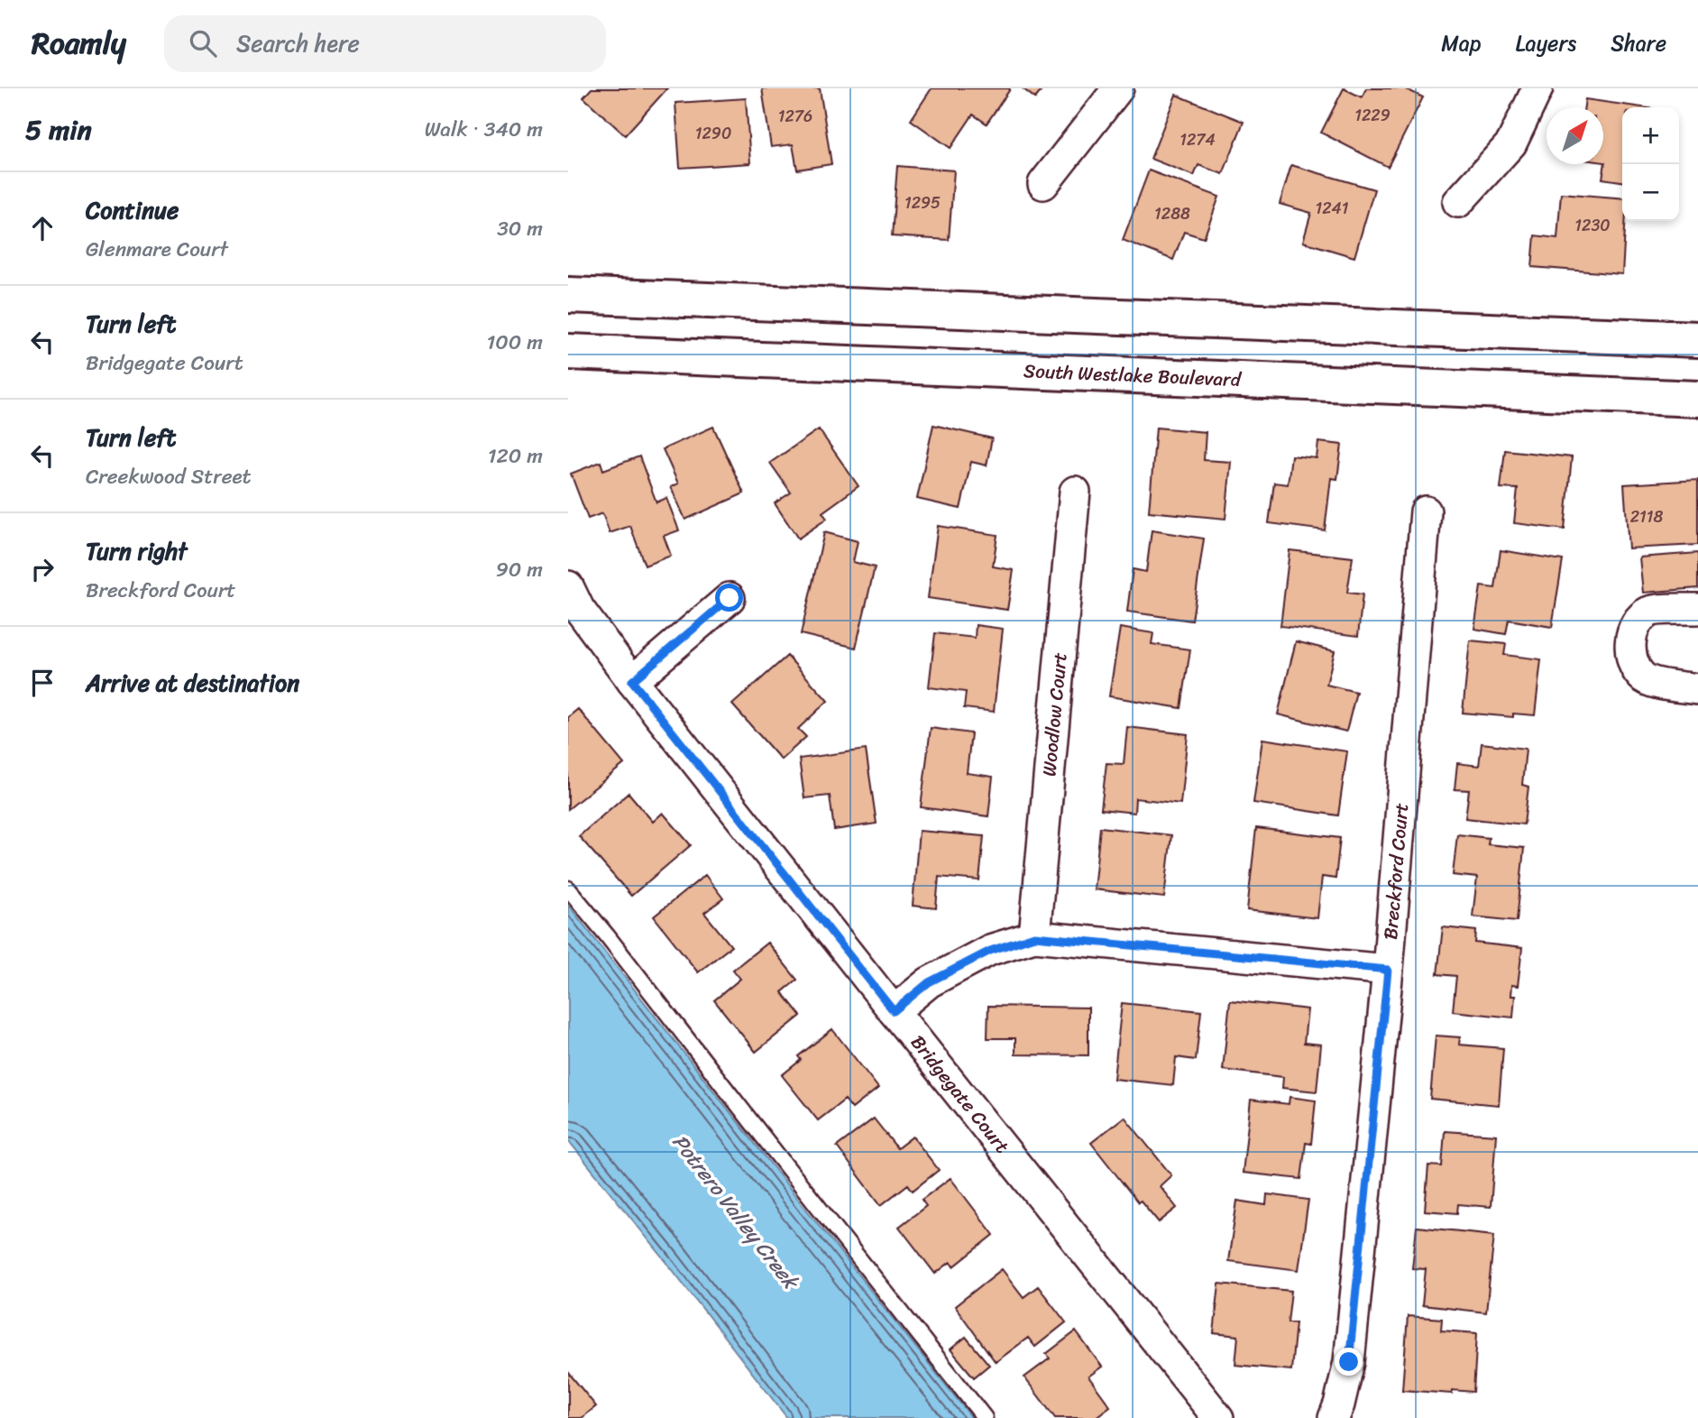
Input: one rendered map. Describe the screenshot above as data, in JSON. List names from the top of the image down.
{
  "streets": {
    "main road": ["South Westlake Boulevard"],
    "street": ["Woodlow Court", "Breckford Court", "Bridgegate Court"]
  },
  "water": ["Potrero Valley Creek"],
  "house_numbers": [
    "1229",
    "1276",
    "1290",
    "1274",
    "1295",
    "1241",
    "1288",
    "1230",
    "2118"
  ],
  "north": "top right",
  "page": {
    "header": "Roamly",
    "search": "Search here",
    "nav": ["Map", "Layers", "Share"],
    "heading": ["5 min", "Walk · 340 m"],
    "map_buttons": ["+", "−"],
    "list": [
      ["Continue", "Glenmare Court", "30 m"],
      ["Turn left", "Bridgegate Court", "100 m"],
      ["Turn left", "Creekwood Street", "120 m"],
      ["Turn right", "Breckford Court", "90 m"],
      "Arrive at destination"
    ]
  }
}
